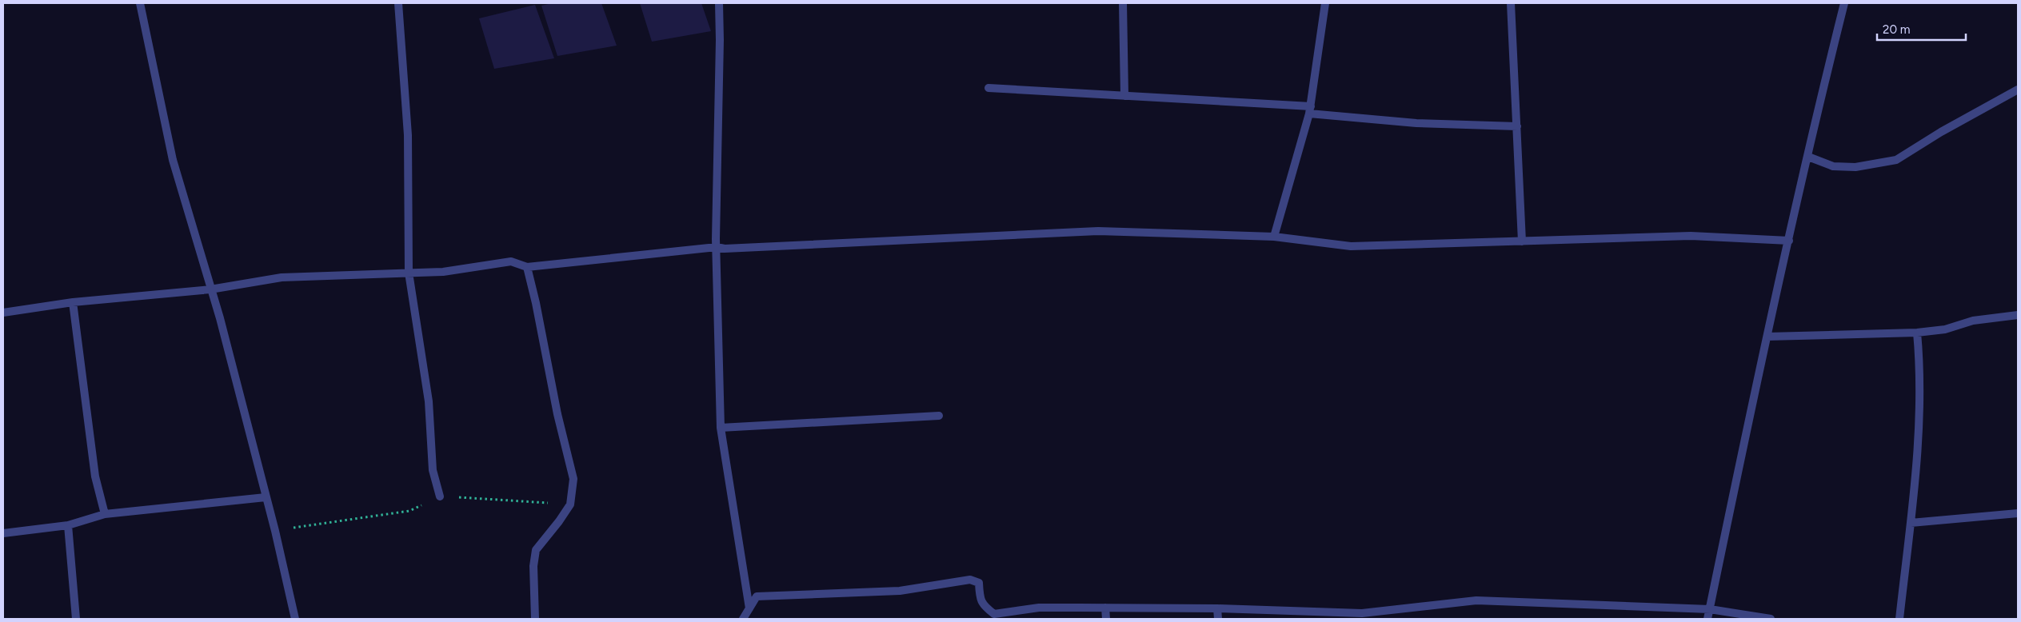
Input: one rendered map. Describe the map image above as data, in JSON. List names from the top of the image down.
{
  "scale_bar": "20 m"
}
